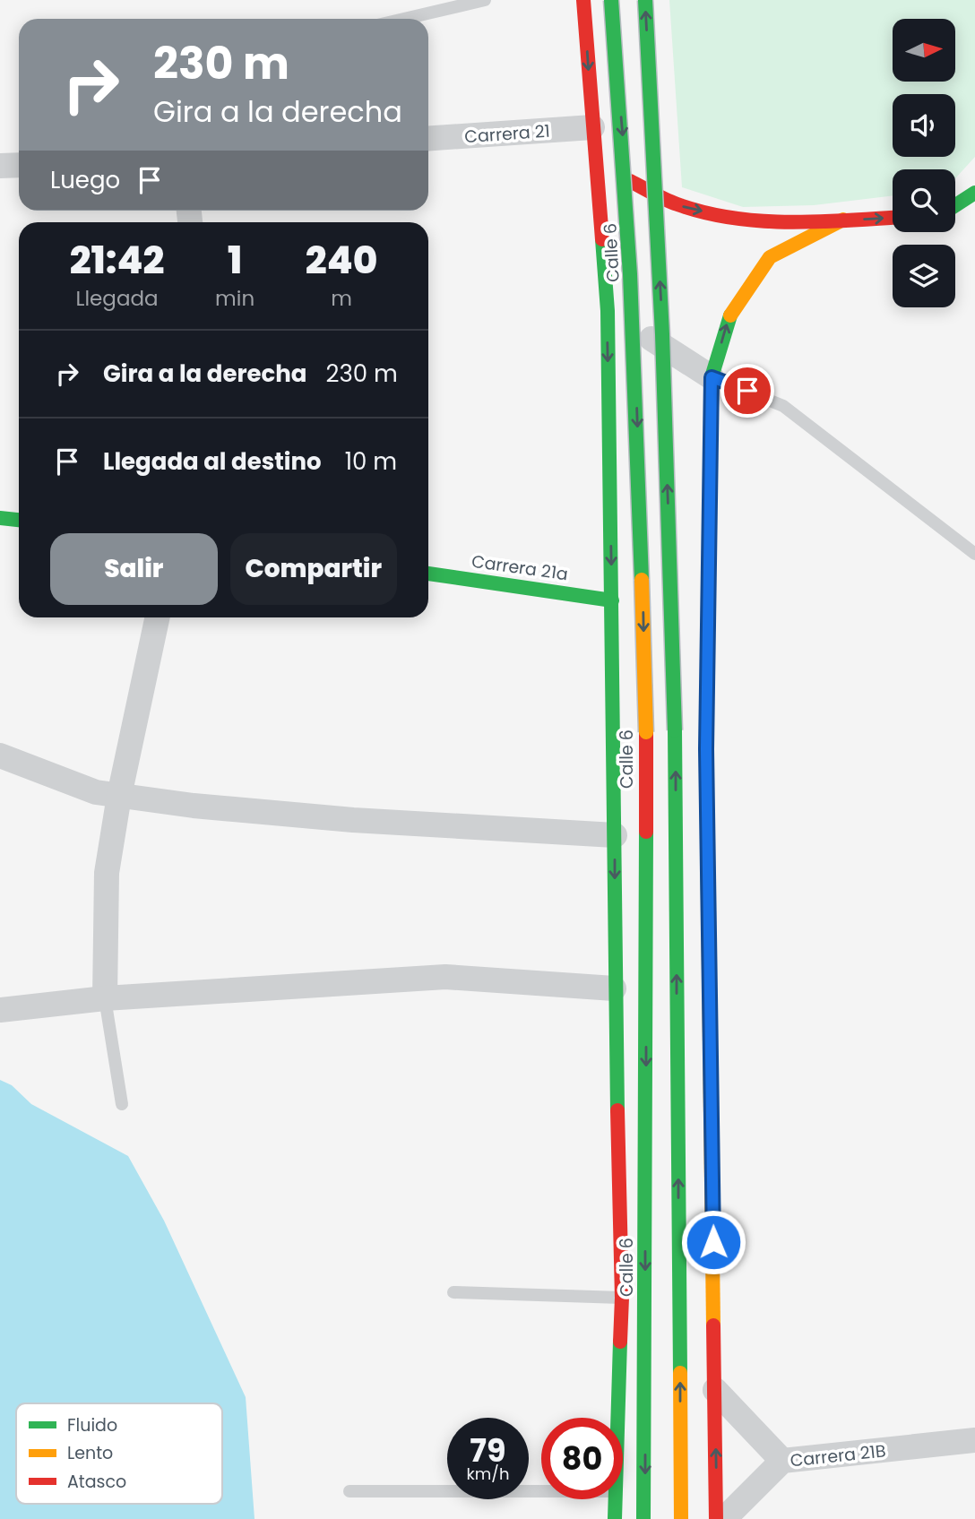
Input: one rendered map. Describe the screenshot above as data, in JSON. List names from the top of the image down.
{
  "streets": {
    "main road": ["Calle 6", "Carrera 21a"],
    "street": ["Carrera 21", "Carrera 21B"]
  },
  "legend": ["Fluido", "Lento", "Atasco"],
  "north": "right",
  "page": {
    "turn": ["230 m", "Gira a la derecha"],
    "then": "Luego",
    "eta": [
      "21:42",
      "Llegada",
      "1",
      "min",
      "240",
      "m"
    ],
    "list": [
      {
        "name": "Gira a la derecha",
        "value": "230 m"
      },
      {
        "name": "Llegada al destino",
        "value": "10 m"
      }
    ],
    "buttons": ["Salir", "Compartir"],
    "speed": "79 km/h",
    "limit": "80"
  }
}
